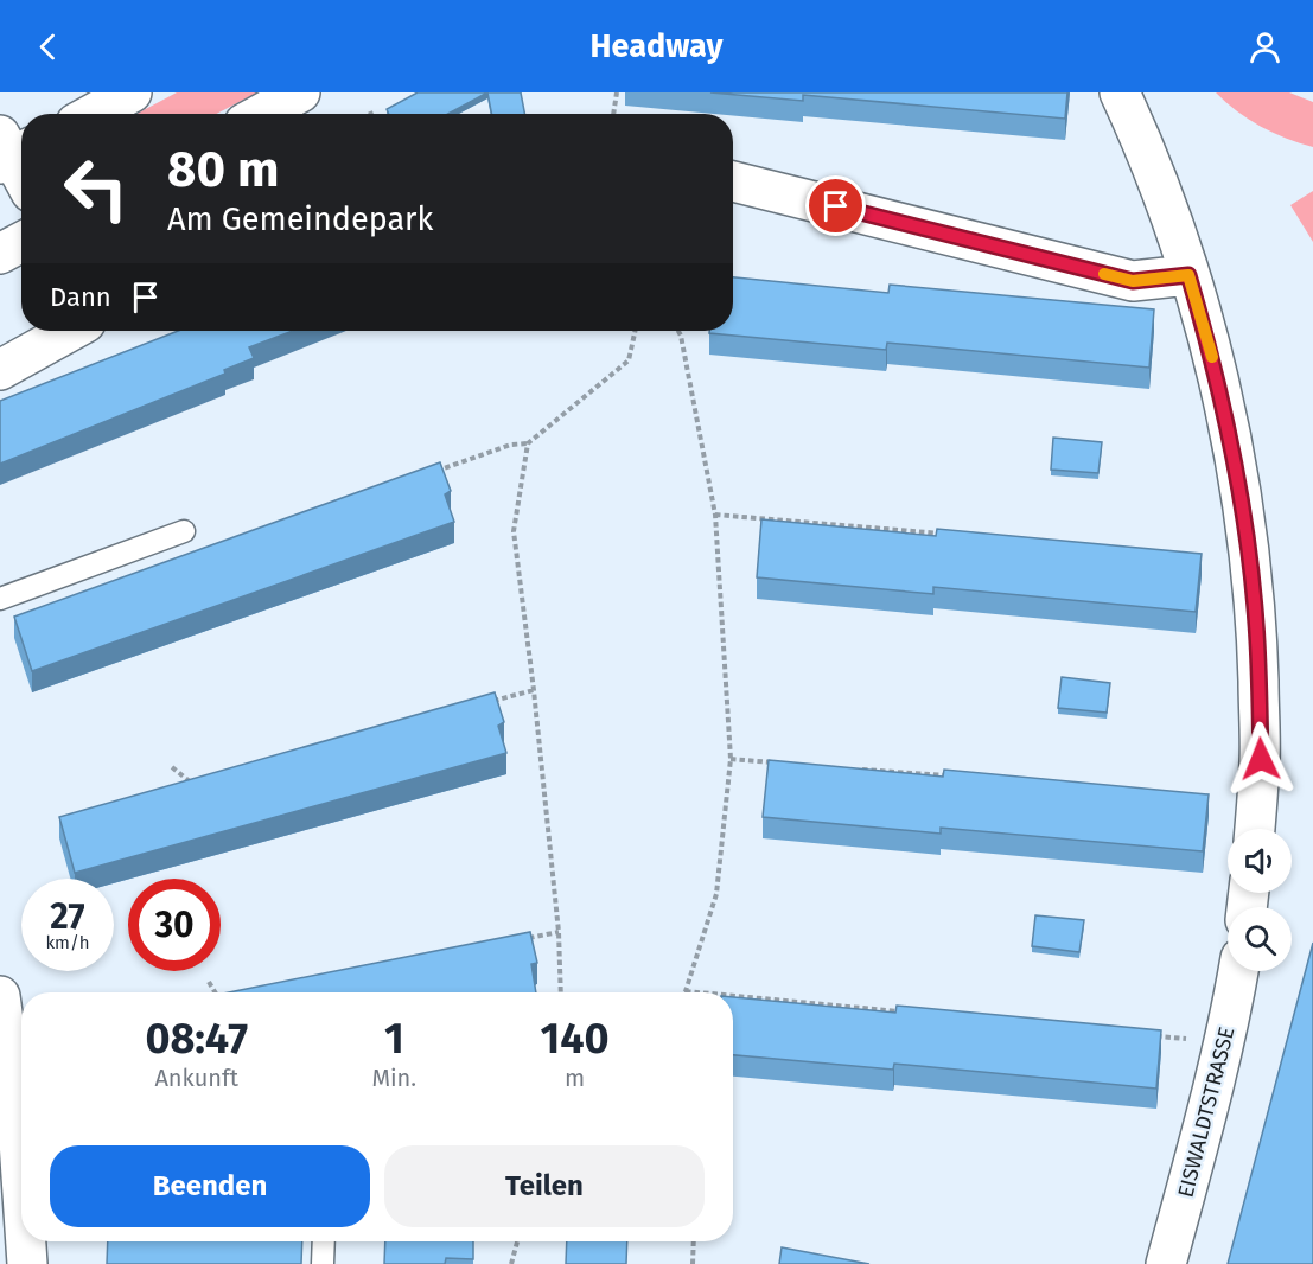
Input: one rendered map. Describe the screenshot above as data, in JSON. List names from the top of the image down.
{
  "streets": {
    "street": ["EISWALDTSTRASSE"]
  },
  "page": {
    "header": "Headway",
    "turn": ["80 m", "Am Gemeindepark"],
    "then": "Dann",
    "speed": "27 km/h",
    "limit": "30",
    "eta": [
      "08:47",
      "Ankunft",
      "1",
      "Min.",
      "140",
      "m"
    ],
    "buttons": ["Beenden", "Teilen"]
  }
}
